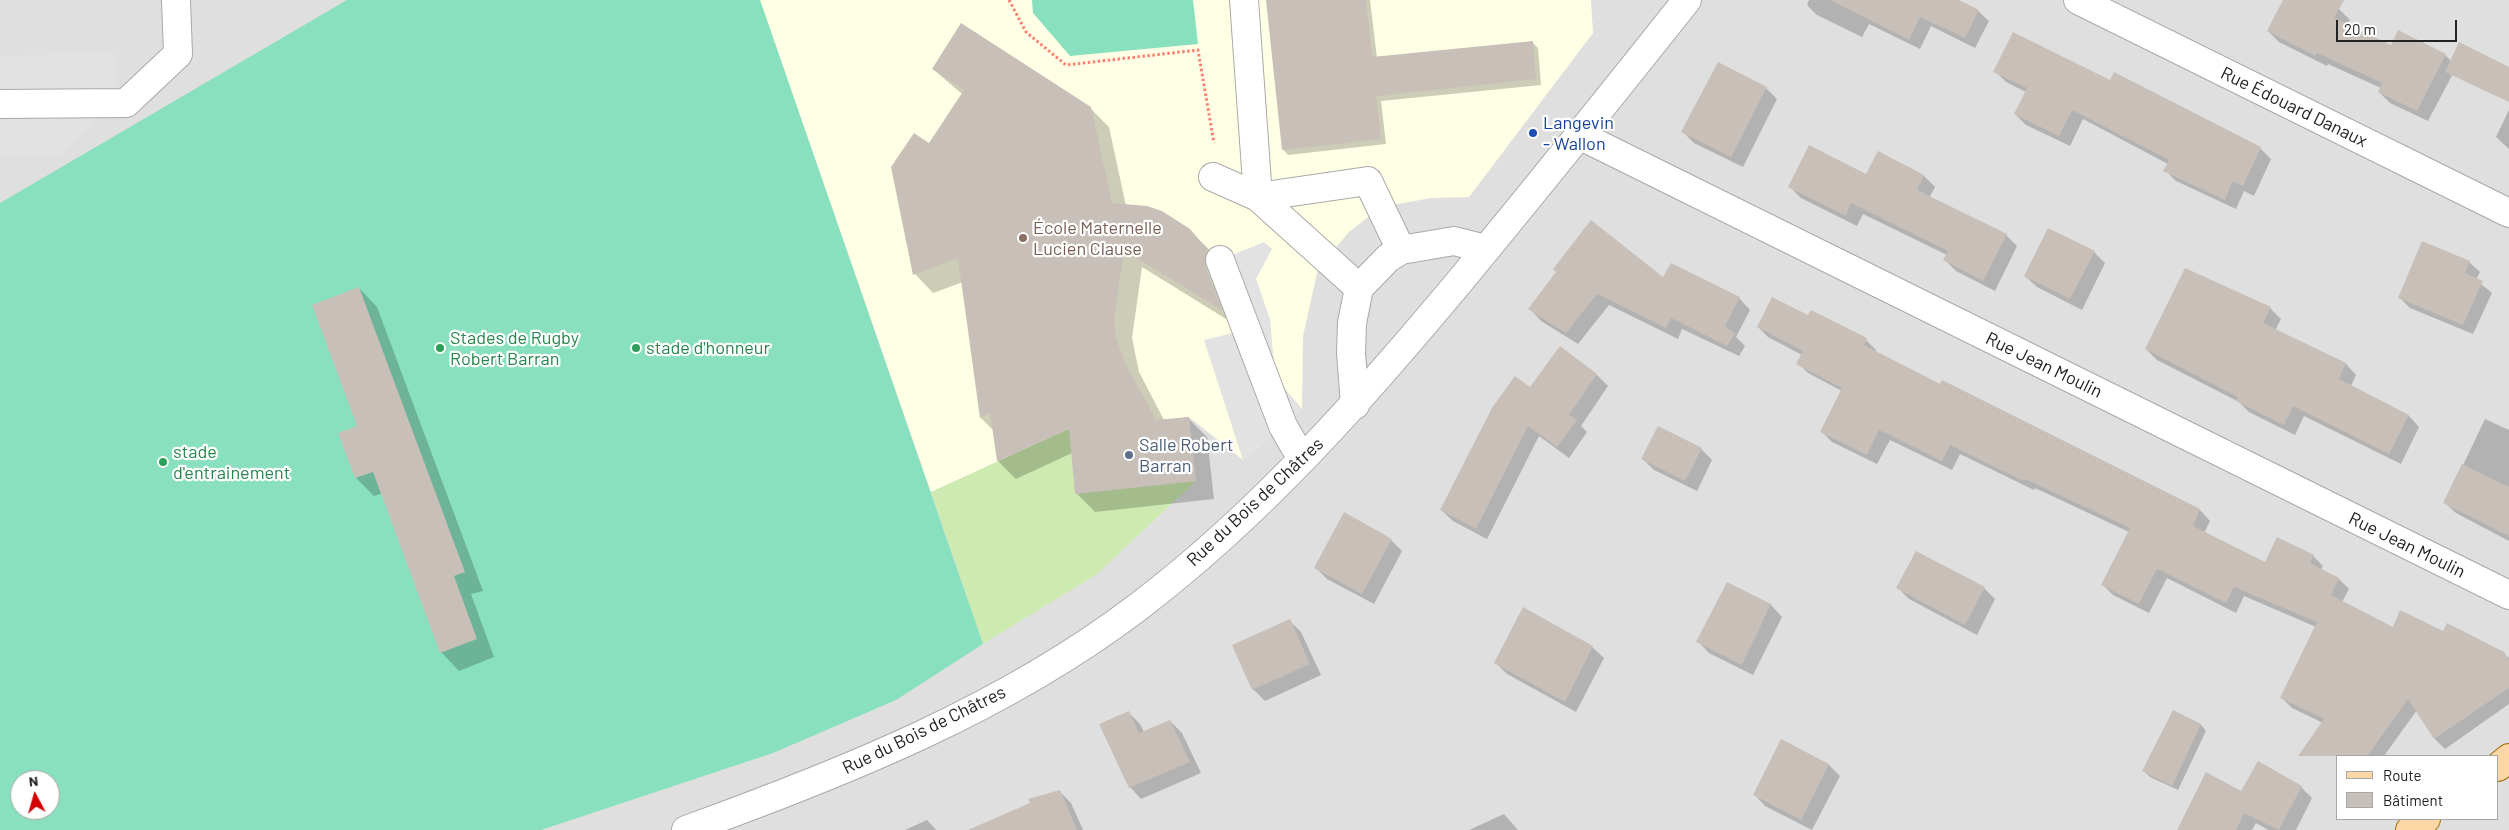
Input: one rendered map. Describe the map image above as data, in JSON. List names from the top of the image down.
{
  "streets": {
    "street": ["Rue Édouard Danaux", "Rue Jean Moulin", "Rue du Bois de Châtres"]
  },
  "crossings": [
    ["Rue Jean Moulin", "Rue du Bois de Châtres"]
  ],
  "places": [
    "Langevin - Wallon",
    "École Maternelle Lucien Clause",
    "Stades de Rugby Robert Barran",
    "stade d'honneur",
    "Salle Robert Barran",
    "stade d'entrainement"
  ],
  "legend": ["Route", "Bâtiment"],
  "scale_bar": "20 m",
  "north": "top"
}
